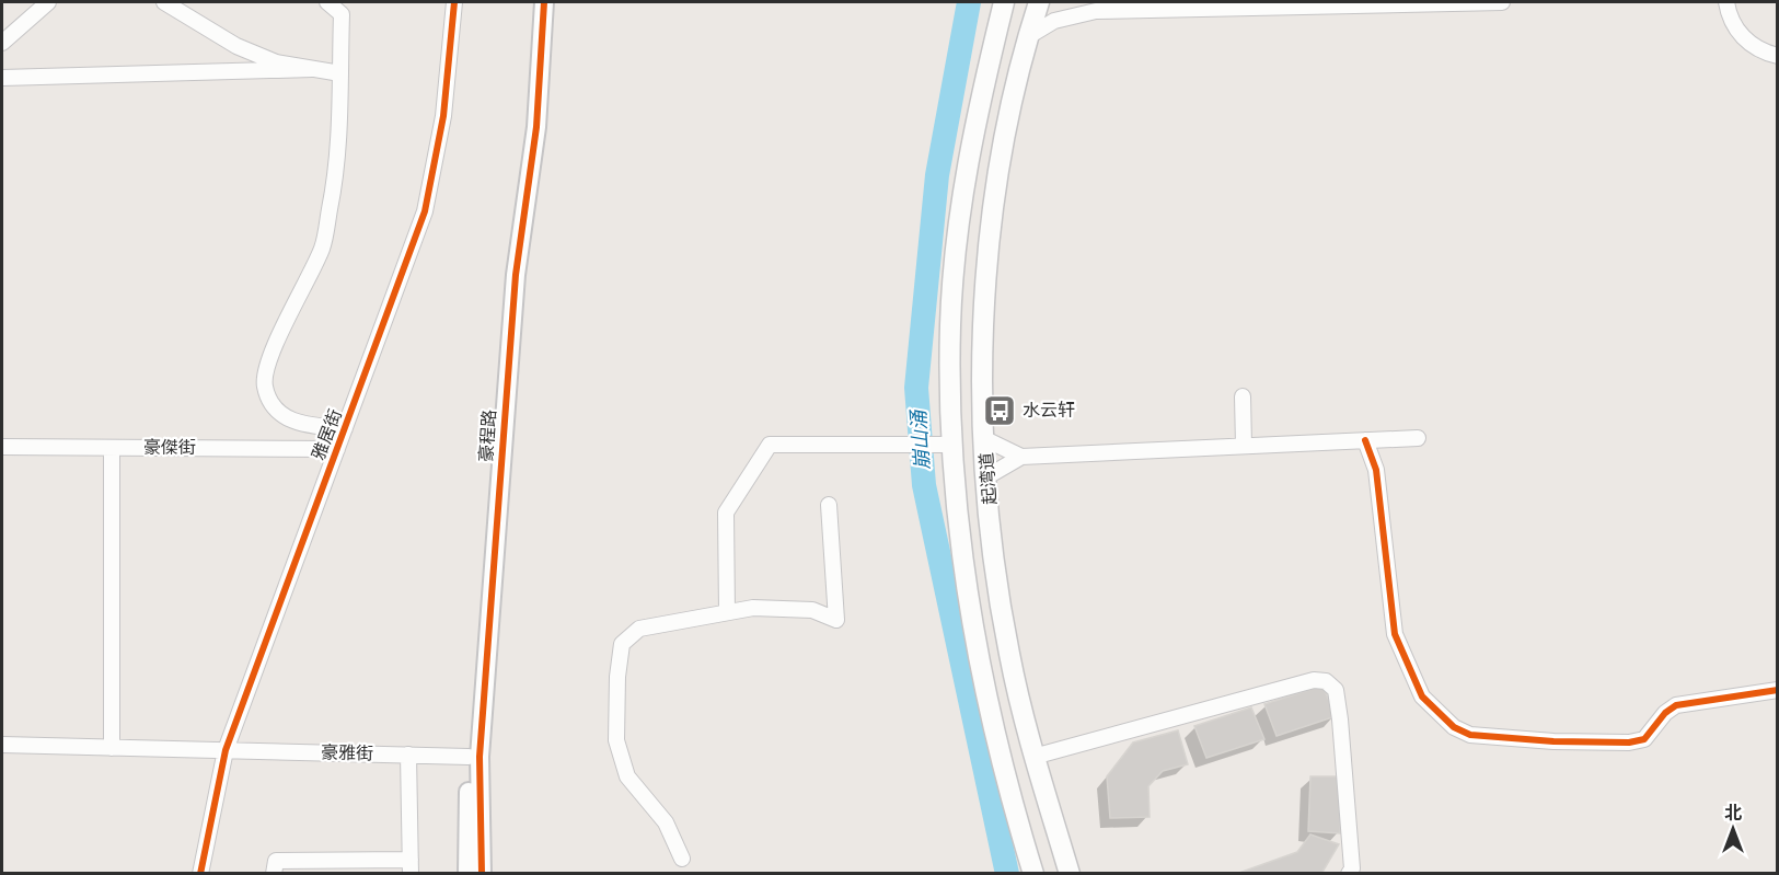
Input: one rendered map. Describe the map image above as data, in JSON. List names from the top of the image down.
{
  "streets": {
    "main road": ["起湾道"],
    "street": [
      "雅居街",
      "豪程路",
      "豪傑街",
      "豪雅街"
    ]
  },
  "crossings": [
    ["雅居街", "豪傑街"],
    ["雅居街", "豪雅街"],
    ["豪程路", "豪雅街"]
  ],
  "water": ["崩山涌"],
  "places": {
    "bus stop": ["水云轩"]
  },
  "north": "top"
}
